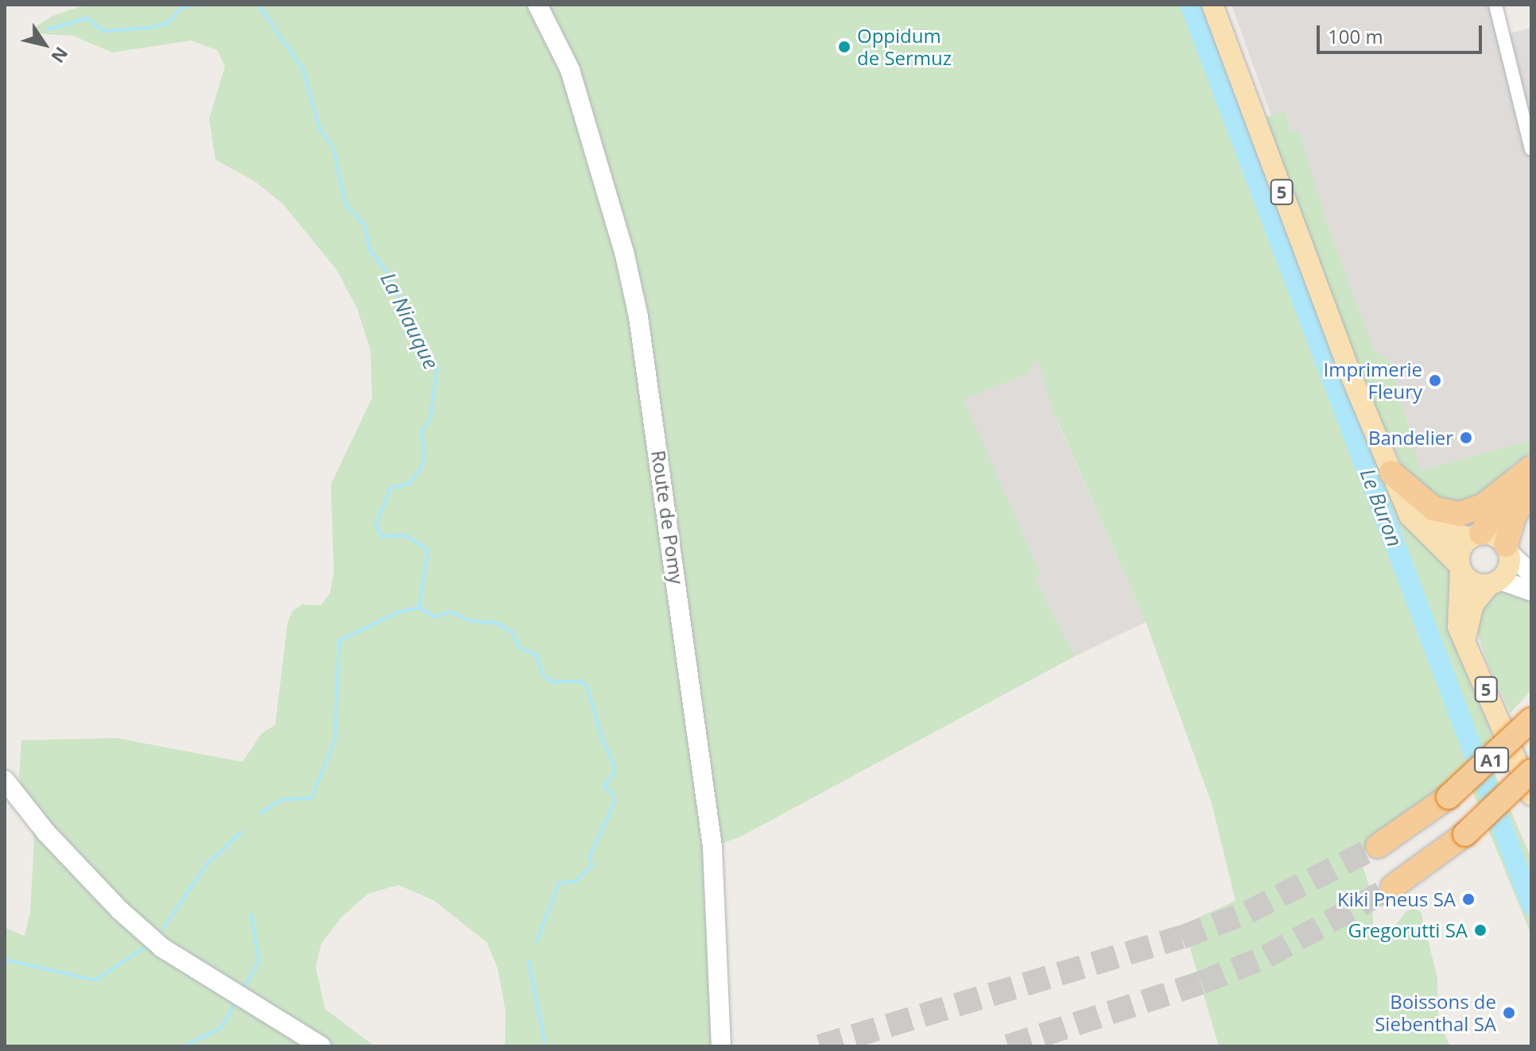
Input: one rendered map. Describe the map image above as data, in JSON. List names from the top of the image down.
{
  "streets": {
    "highway": ["A1"],
    "main road": ["5"],
    "street": ["Route de Pomy"]
  },
  "water": ["La Niauque", "Le Buron"],
  "places": [
    "Oppidum de Sermuz",
    "Imprimerie Fleury",
    "Bandelier",
    "Kiki Pneus SA",
    "Gregorutti SA",
    "Boissons de Siebenthal SA"
  ],
  "scale_bar": "100 m",
  "north": "bottom right"
}
